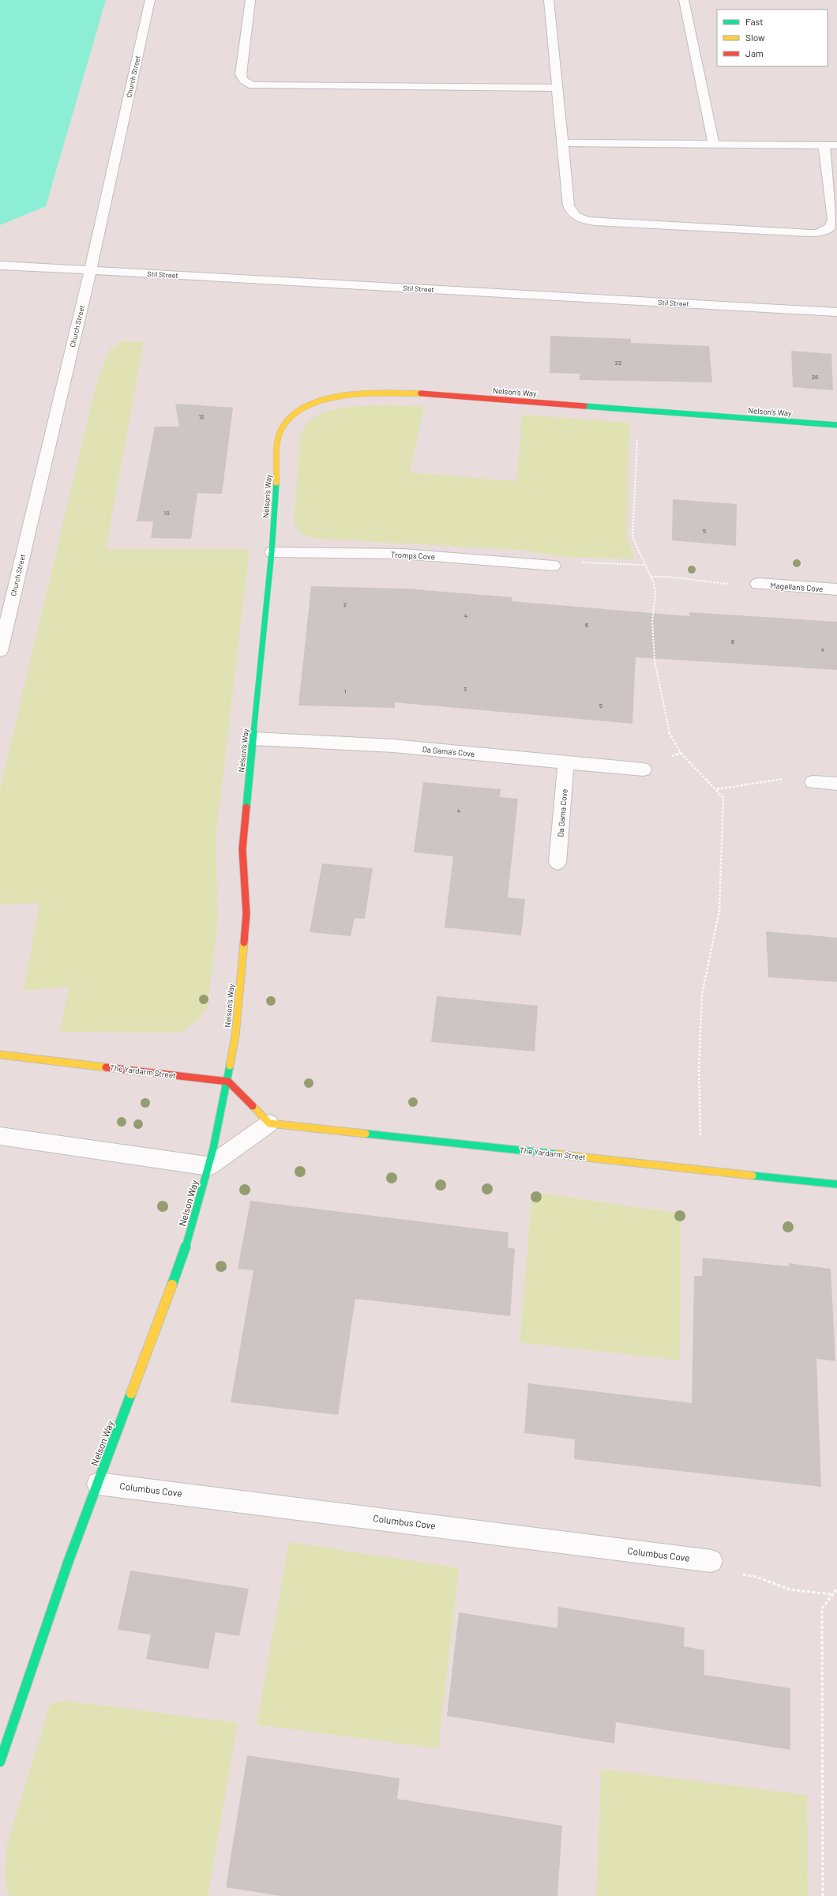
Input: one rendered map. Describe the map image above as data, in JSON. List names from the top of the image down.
{
  "streets": {
    "street": [
      "Church Street",
      "Stil Street",
      "Nelson’s Way",
      "Tromps Cove",
      "Magellan’s Cove",
      "Da Gama’s Cove",
      "Da Gama Cove",
      "The Yardarm Street",
      "Nelson Way",
      "Columbus Cove"
    ]
  },
  "crossings": [
    ["Church Street", "Stil Street"],
    ["Nelson’s Way", "Tromps Cove"],
    ["Nelson’s Way", "Da Gama’s Cove"],
    ["Nelson’s Way", "The Yardarm Street"],
    ["Nelson’s Way", "Nelson Way"],
    ["Da Gama’s Cove", "Da Gama Cove"],
    ["Nelson Way", "Columbus Cove"]
  ],
  "house_numbers": [
    "22",
    "26",
    "12",
    "10",
    "5",
    "2",
    "4",
    "6",
    "6",
    "4",
    "3",
    "1",
    "5",
    "4"
  ],
  "legend": ["Fast", "Slow", "Jam"]
}
